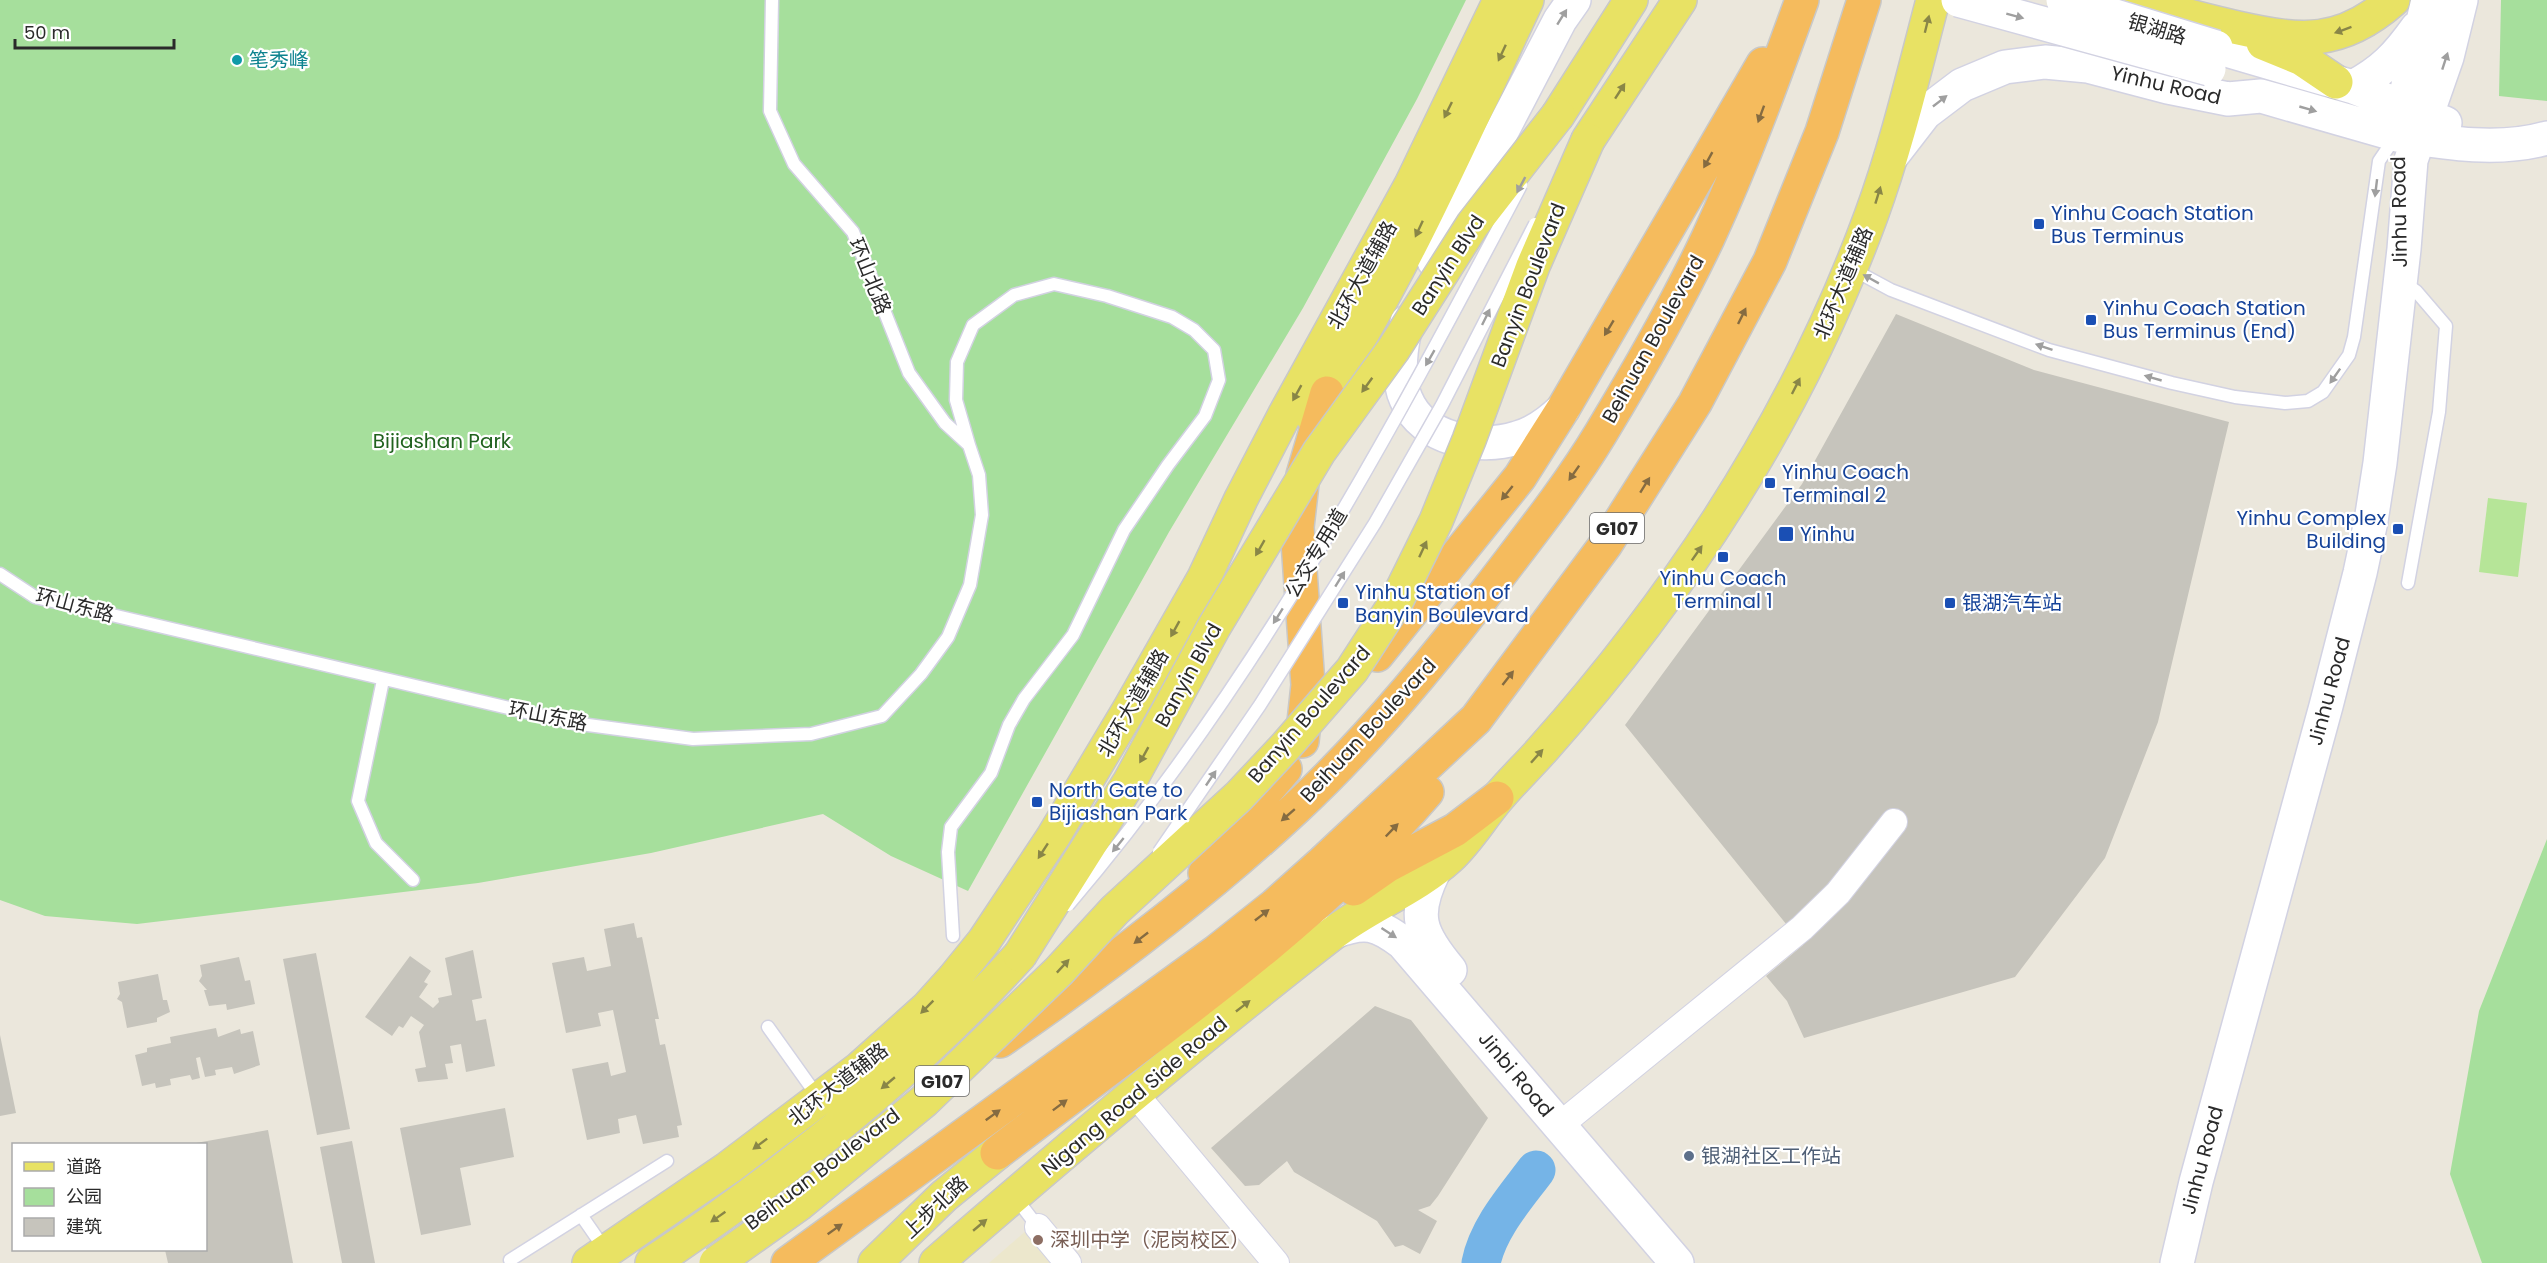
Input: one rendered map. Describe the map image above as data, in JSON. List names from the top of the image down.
{
  "streets": {
    "highway": ["Beihuan Boulevard", "G107"],
    "main road": [
      "Banyin Blvd",
      "北环大道辅路",
      "Banyin Boulevard",
      "Nigang Road Side Road",
      "上步北路"
    ],
    "street": [
      "银湖路",
      "Yinhu Road",
      "Jinhu Road",
      "Jinbi Road"
    ],
    "lane": ["环山北路", "公交专用道", "环山东路"]
  },
  "crossings": [
    ["银湖路", "Yinhu Road"],
    ["Yinhu Road", "Jinhu Road"],
    ["Yinhu Road", "北环大道辅路"],
    ["Banyin Blvd", "公交专用道"],
    ["北环大道辅路", "Jinbi Road"],
    ["北环大道辅路", "Nigang Road Side Road"],
    ["环山北路", "环山东路"],
    ["Banyin Boulevard", "公交专用道"],
    ["Jinbi Road", "Nigang Road Side Road"]
  ],
  "one_way": ["Nigang Road Side Road"],
  "parks": ["Bijiashan Park"],
  "places": {
    "other": ["笔秀峰", "银湖社区工作站", "深圳中学（泥岗校区）"],
    "transit": [
      "Yinhu Coach Station Bus Terminus",
      "Yinhu Coach Station Bus Terminus (End)",
      "Yinhu Coach Terminal 2",
      "Yinhu Complex Building",
      "Yinhu",
      "Yinhu Coach Terminal 1",
      "Yinhu Station of Banyin Boulevard",
      "银湖汽车站",
      "North Gate to Bijiashan Park"
    ]
  },
  "legend": ["道路", "公园", "建筑"],
  "scale_bar": "50 m"
}
